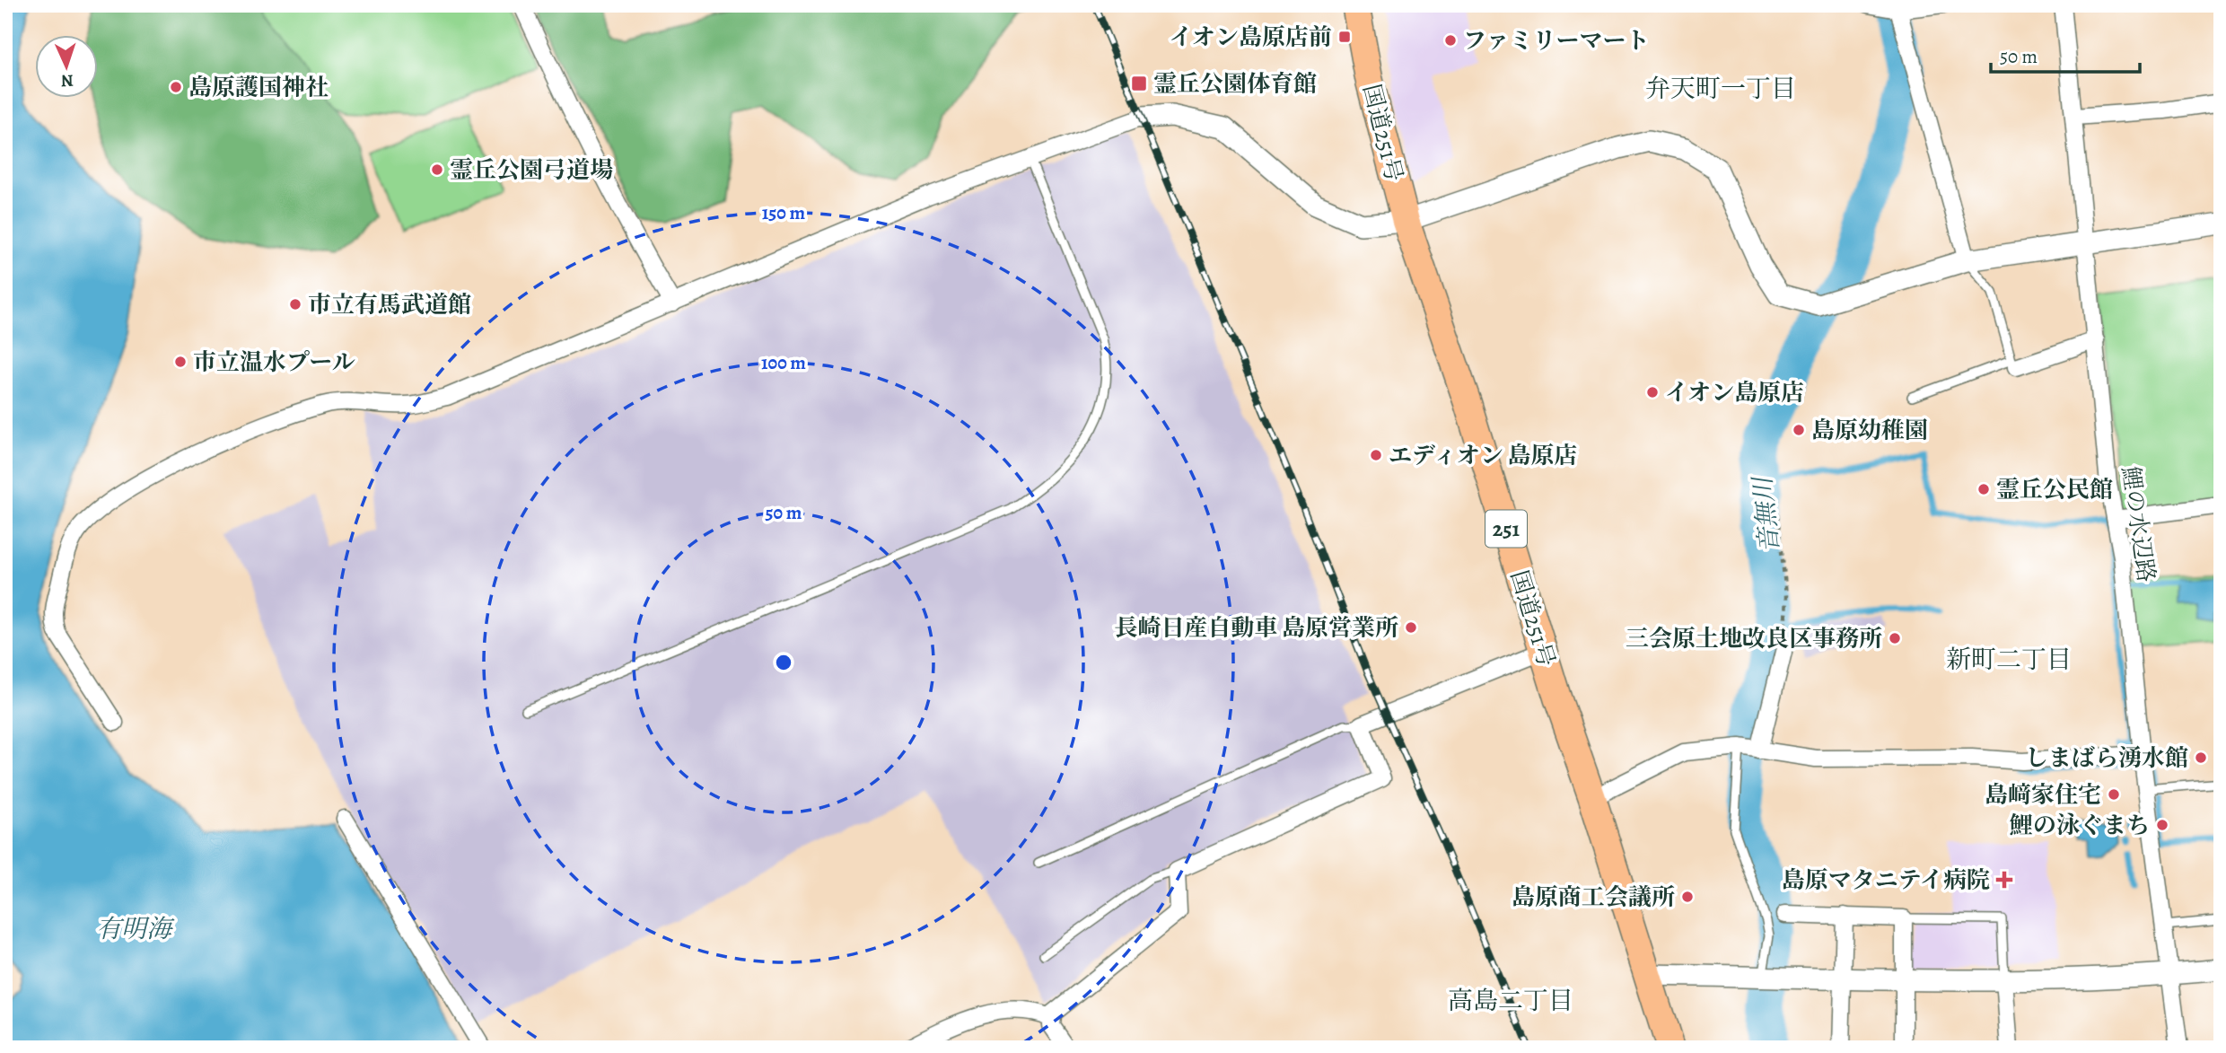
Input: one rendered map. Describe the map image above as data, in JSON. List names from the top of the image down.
{
  "streets": {
    "highway": ["国道251号", "251"],
    "street": ["鯉の水辺路"]
  },
  "districts": ["弁天町一丁目", "新町二丁目", "高島二丁目"],
  "water": ["音無川", "有明海"],
  "places": {
    "transit": ["イオン島原店前", "霊丘公園体育館"],
    "other": [
      "ファミリーマート",
      "島原護国神社",
      "霊丘公園弓道場",
      "市立有馬武道館",
      "市立温水プール",
      "イオン島原店",
      "島原幼稚園",
      "エディオン 島原店",
      "霊丘公民館",
      "長崎日産自動車 島原営業所",
      "三会原土地改良区事務所",
      "しまばら湧水館",
      "島﨑家住宅",
      "鯉の泳ぐまち",
      "島原商工会議所"
    ],
    "health": ["島原マタニテイ病院"]
  },
  "scale_bar": "50 m",
  "north": "bottom",
  "rings": ["150 m", "100 m", "50 m"]
}
